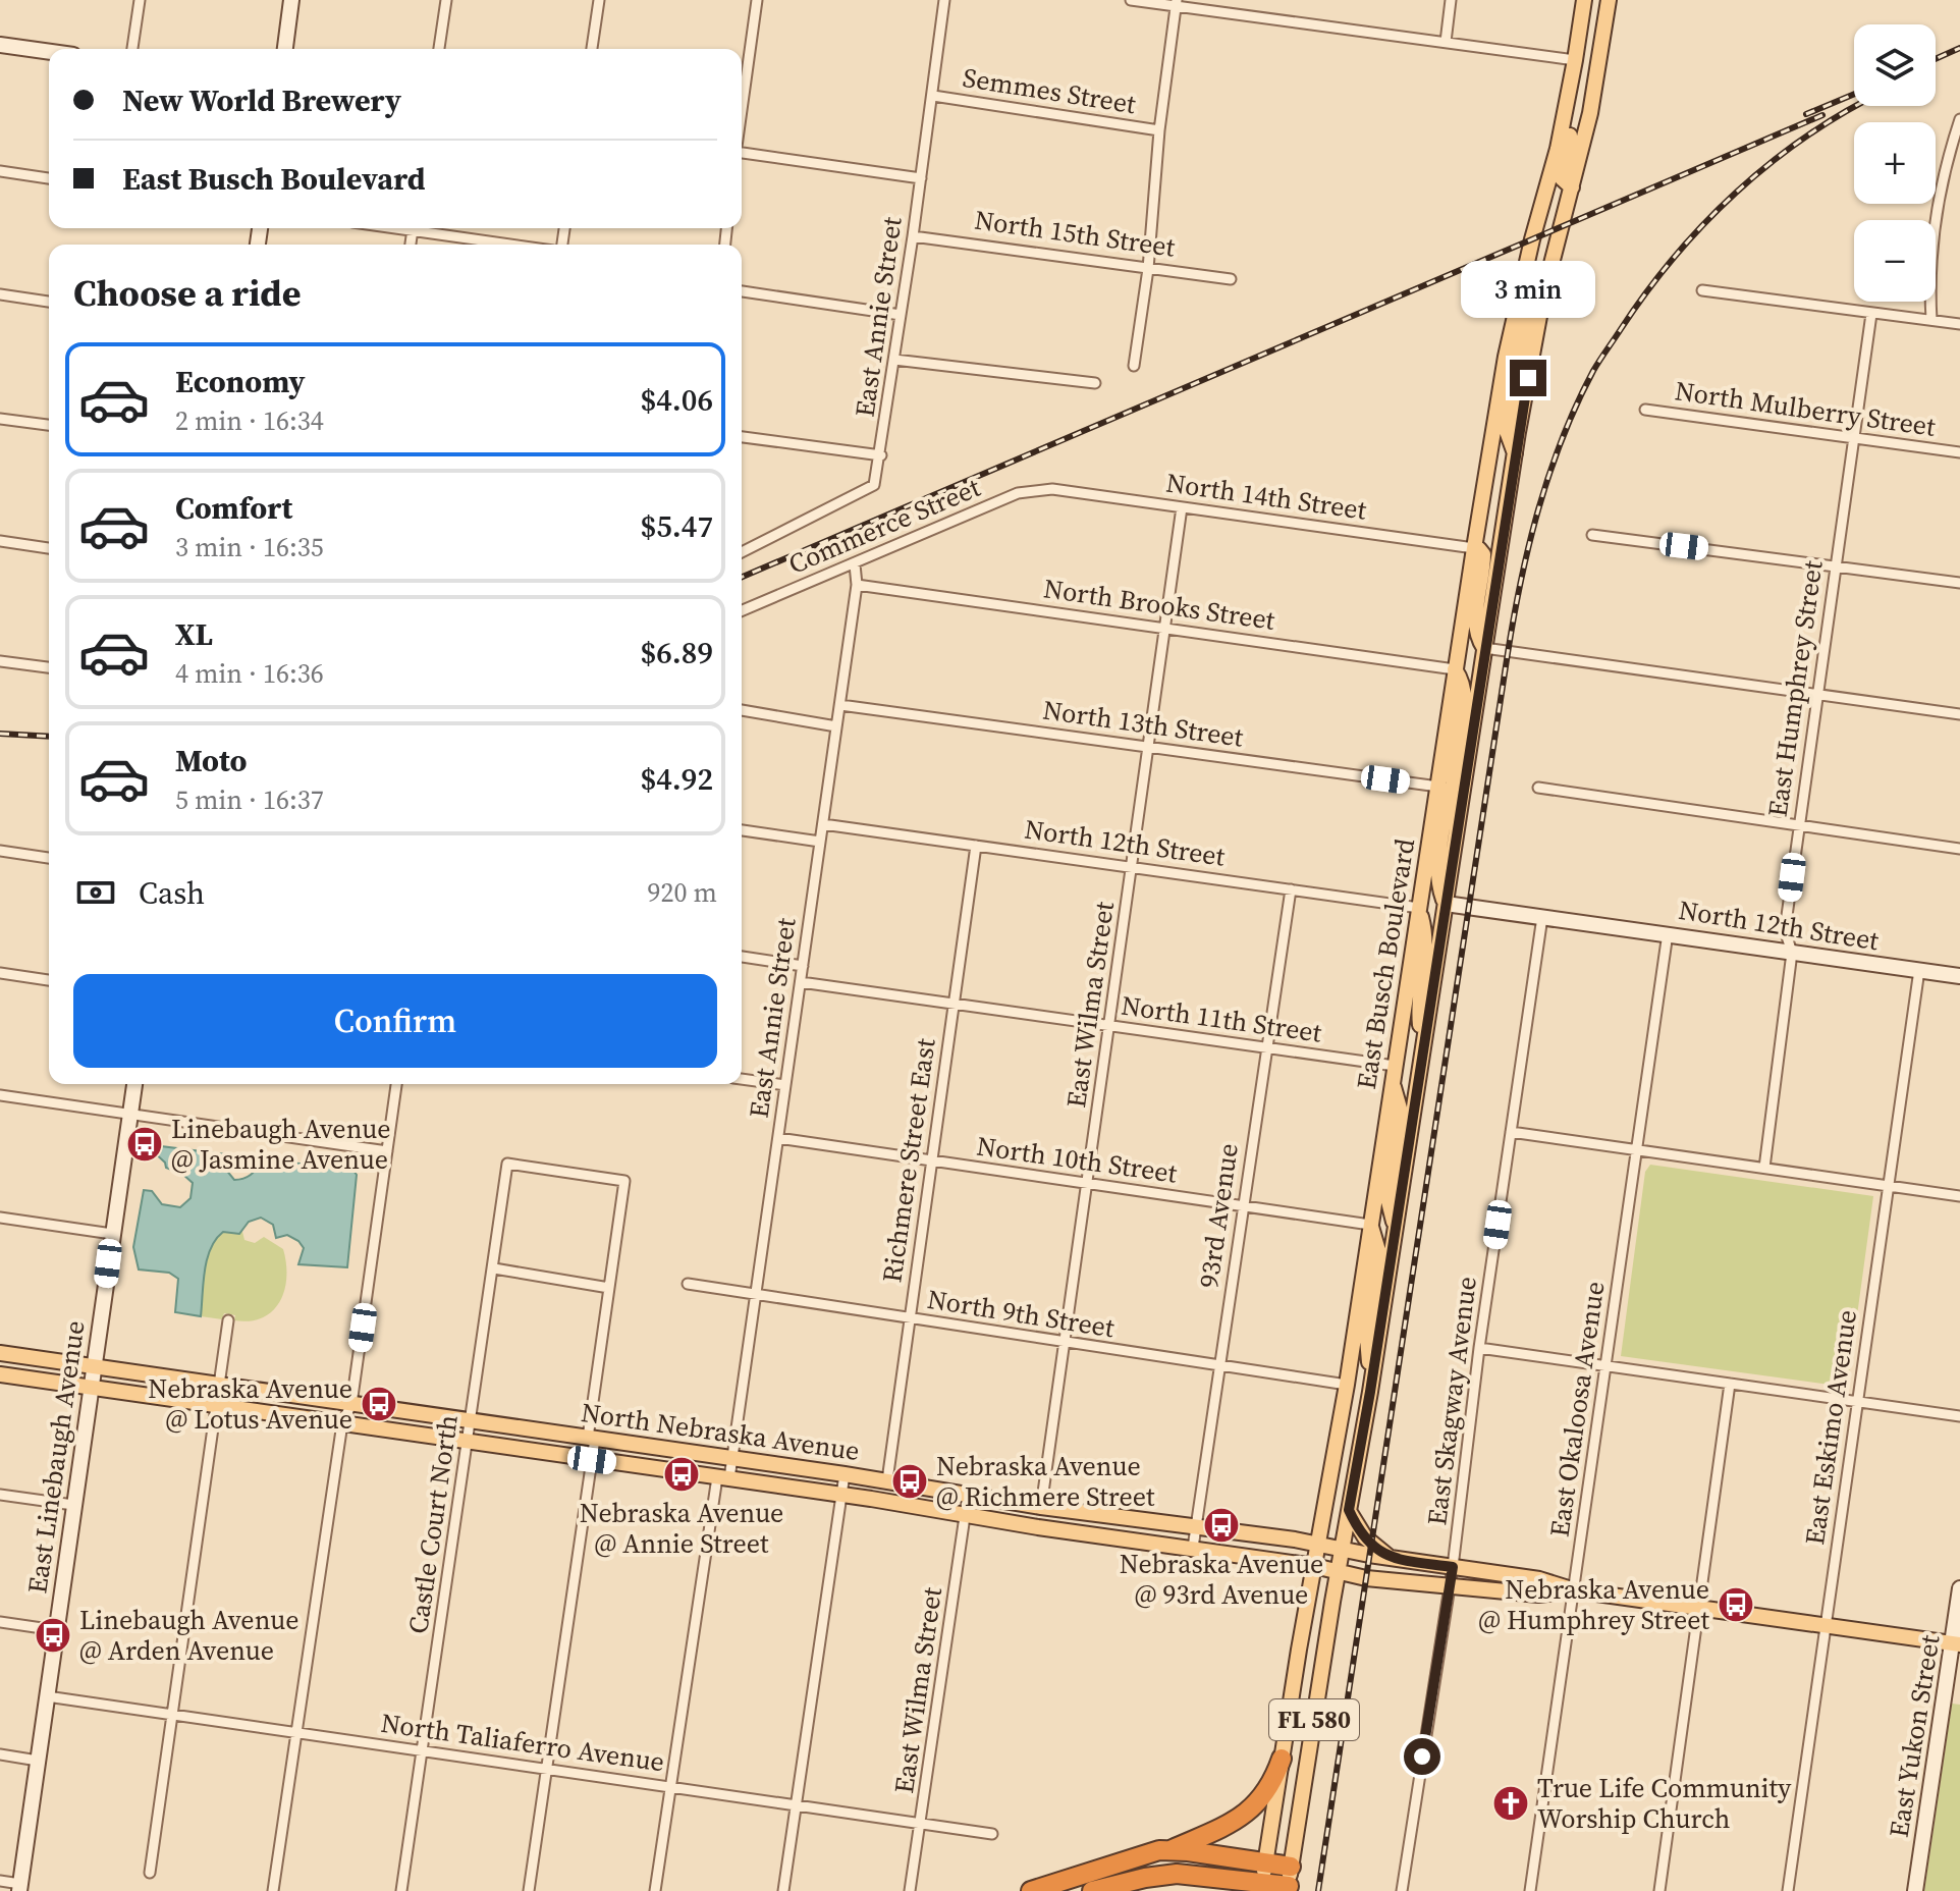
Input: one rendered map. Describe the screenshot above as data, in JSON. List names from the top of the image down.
{
  "streets": {
    "main road": ["East Busch Boulevard", "North Nebraska Avenue", "FL 580"],
    "street": [
      "Semmes Street",
      "North 15th Street",
      "East Annie Street",
      "North Mulberry Street",
      "North 14th Street",
      "Commerce Street",
      "North Brooks Street",
      "East Humphrey Street",
      "North 13th Street",
      "North 12th Street",
      "East Wilma Street",
      "North 11th Street",
      "North 10th Street",
      "Richmere Street East",
      "93rd Avenue",
      "North 9th Street",
      "East Skagway Avenue",
      "East Okaloosa Avenue",
      "East Eskimo Avenue",
      "East Linebaugh Avenue",
      "Castle Court North",
      "East Yukon Street",
      "North Taliaferro Avenue"
    ]
  },
  "crossings": [
    ["Semmes Street", "East Annie Street"],
    ["North 15th Street", "East Annie Street"],
    ["East Annie Street", "Commerce Street"],
    ["East Annie Street", "North Brooks Street"],
    ["East Annie Street", "North 13th Street"],
    ["East Annie Street", "North 12th Street"],
    ["East Annie Street", "North 11th Street"],
    ["East Annie Street", "North 10th Street"],
    ["East Annie Street", "North 9th Street"],
    ["East Annie Street", "North Nebraska Avenue"],
    ["East Annie Street", "North Taliaferro Avenue"],
    ["North Mulberry Street", "East Humphrey Street"],
    ["North 14th Street", "Commerce Street"],
    ["North 14th Street", "East Busch Boulevard"],
    ["North 14th Street", "East Wilma Street"],
    ["North Brooks Street", "East Busch Boulevard"],
    ["North Brooks Street", "East Wilma Street"],
    ["East Humphrey Street", "North 12th Street"],
    ["North 13th Street", "East Busch Boulevard"],
    ["North 13th Street", "East Wilma Street"],
    ["North 12th Street", "East Busch Boulevard"],
    ["North 12th Street", "East Wilma Street"],
    ["North 12th Street", "Richmere Street East"],
    ["North 12th Street", "93rd Avenue"],
    ["North 12th Street", "East Skagway Avenue"],
    ["North 12th Street", "East Okaloosa Avenue"],
    ["North 12th Street", "East Eskimo Avenue"],
    ["East Busch Boulevard", "North 11th Street"],
    ["East Busch Boulevard", "North 10th Street"],
    ["East Busch Boulevard", "North 9th Street"],
    ["East Busch Boulevard", "North Nebraska Avenue"],
    ["East Wilma Street", "North 11th Street"],
    ["East Wilma Street", "North 10th Street"],
    ["East Wilma Street", "North 9th Street"],
    ["East Wilma Street", "North Nebraska Avenue"],
    ["East Wilma Street", "North Taliaferro Avenue"],
    ["North 11th Street", "Richmere Street East"],
    ["North 11th Street", "93rd Avenue"],
    ["North 10th Street", "Richmere Street East"],
    ["North 10th Street", "93rd Avenue"],
    ["Richmere Street East", "North 9th Street"],
    ["Richmere Street East", "North Nebraska Avenue"],
    ["93rd Avenue", "North 9th Street"],
    ["93rd Avenue", "North Nebraska Avenue"],
    ["East Skagway Avenue", "North Nebraska Avenue"],
    ["East Okaloosa Avenue", "North Nebraska Avenue"],
    ["East Eskimo Avenue", "North Nebraska Avenue"],
    ["North Nebraska Avenue", "East Linebaugh Avenue"],
    ["North Nebraska Avenue", "Castle Court North"],
    ["North Nebraska Avenue", "East Yukon Street"],
    ["East Linebaugh Avenue", "North Taliaferro Avenue"],
    ["Castle Court North", "North Taliaferro Avenue"]
  ],
  "places": {
    "bus stop": [
      "Linebaugh Avenue @ Jasmine Avenue",
      "Nebraska Avenue @ Lotus Avenue",
      "Nebraska Avenue @ Annie Street",
      "Nebraska Avenue @ Richmere Street",
      "Nebraska Avenue @ 93rd Avenue",
      "Nebraska Avenue @ Humphrey Street",
      "Linebaugh Avenue @ Arden Avenue"
    ],
    "church": ["True Life Community Worship Church"]
  },
  "page": {
    "map_buttons": ["+", "−"],
    "banner": ["New World Brewery", "East Busch Boulevard"],
    "heading": "Choose a ride",
    "bubble": "3 min",
    "list": [
      {
        "name": "Economy",
        "note": "2 min · 16:34",
        "value": "$4.06"
      },
      {
        "name": "Comfort",
        "note": "3 min · 16:35",
        "value": "$5.47"
      },
      {
        "name": "XL",
        "note": "4 min · 16:36",
        "value": "$6.89"
      },
      {
        "name": "Moto",
        "note": "5 min · 16:37",
        "value": "$4.92"
      }
    ],
    "pay": ["Cash", "920 m"],
    "buttons": "Confirm"
  }
}
